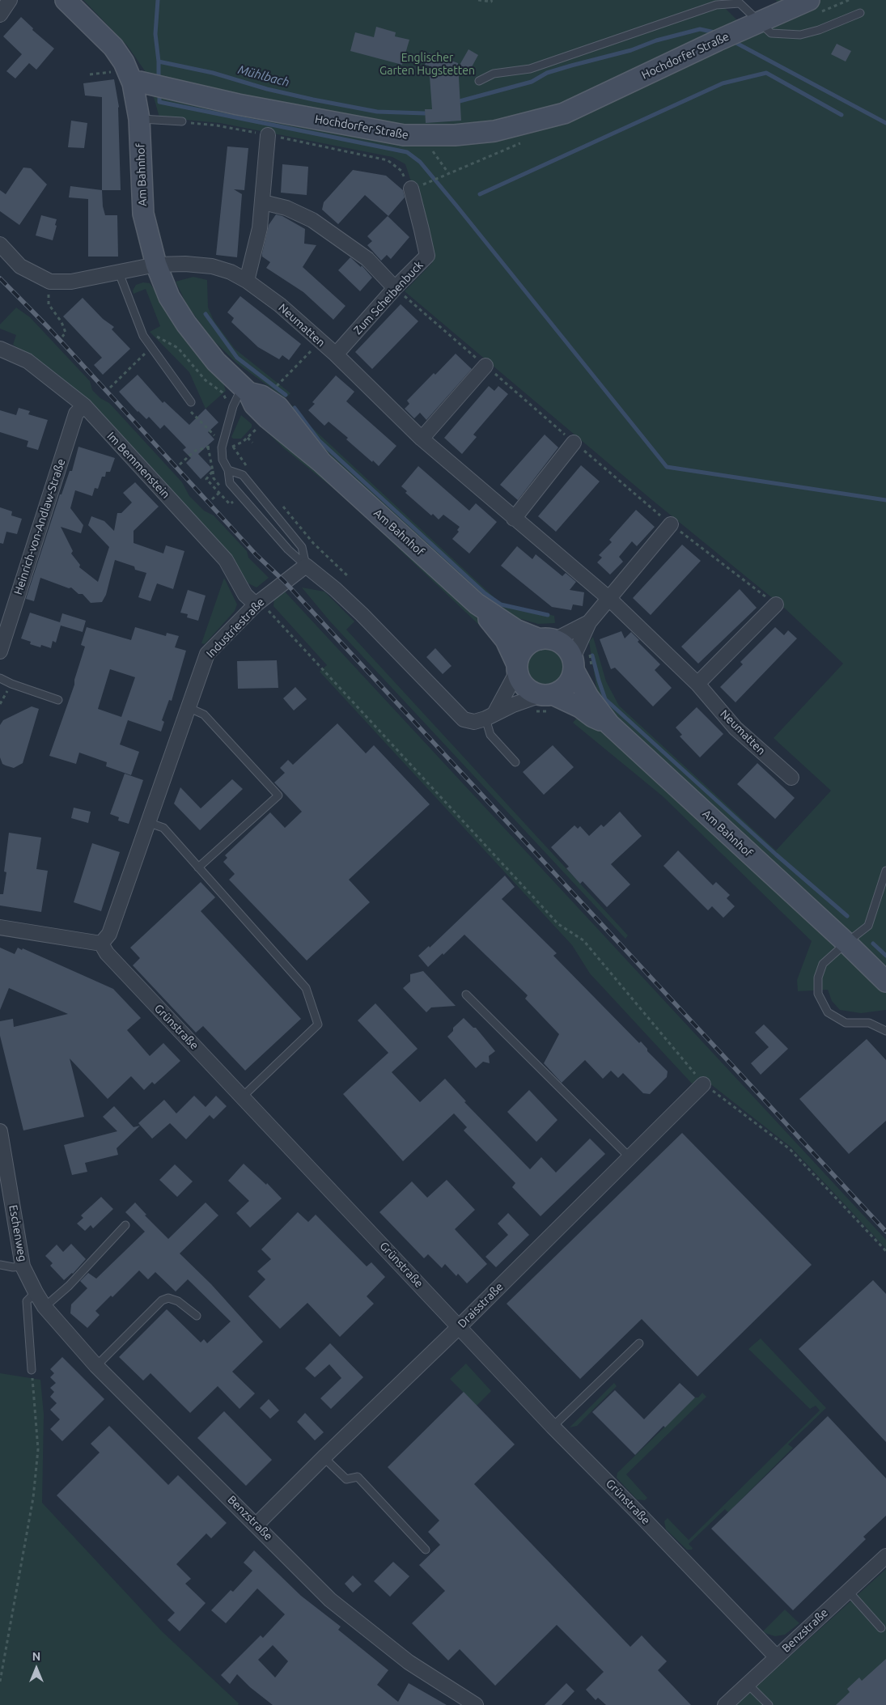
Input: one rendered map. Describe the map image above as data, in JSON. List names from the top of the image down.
{
  "streets": {
    "main road": ["Hochdorfer Straße", "Am Bahnhof"],
    "street": [
      "Zum Scheibenbuck",
      "Neumatten",
      "Im Bemmenstein",
      "Heinrich-von-Andlaw-Straße",
      "Industriestraße",
      "Grünstraße",
      "Eschenweg",
      "Draisstraße",
      "Benzstraße"
    ]
  },
  "crossings": [
    ["Hochdorfer Straße", "Am Bahnhof"],
    ["Am Bahnhof", "Neumatten"],
    ["Zum Scheibenbuck", "Neumatten"],
    ["Im Bemmenstein", "Heinrich-von-Andlaw-Straße"],
    ["Im Bemmenstein", "Industriestraße"],
    ["Industriestraße", "Grünstraße"],
    ["Grünstraße", "Draisstraße"],
    ["Grünstraße", "Benzstraße"],
    ["Eschenweg", "Benzstraße"],
    ["Draisstraße", "Benzstraße"]
  ],
  "water": ["Mühlbach"],
  "parks": ["Englischer Garten Hugstetten"],
  "north": "top"
}
